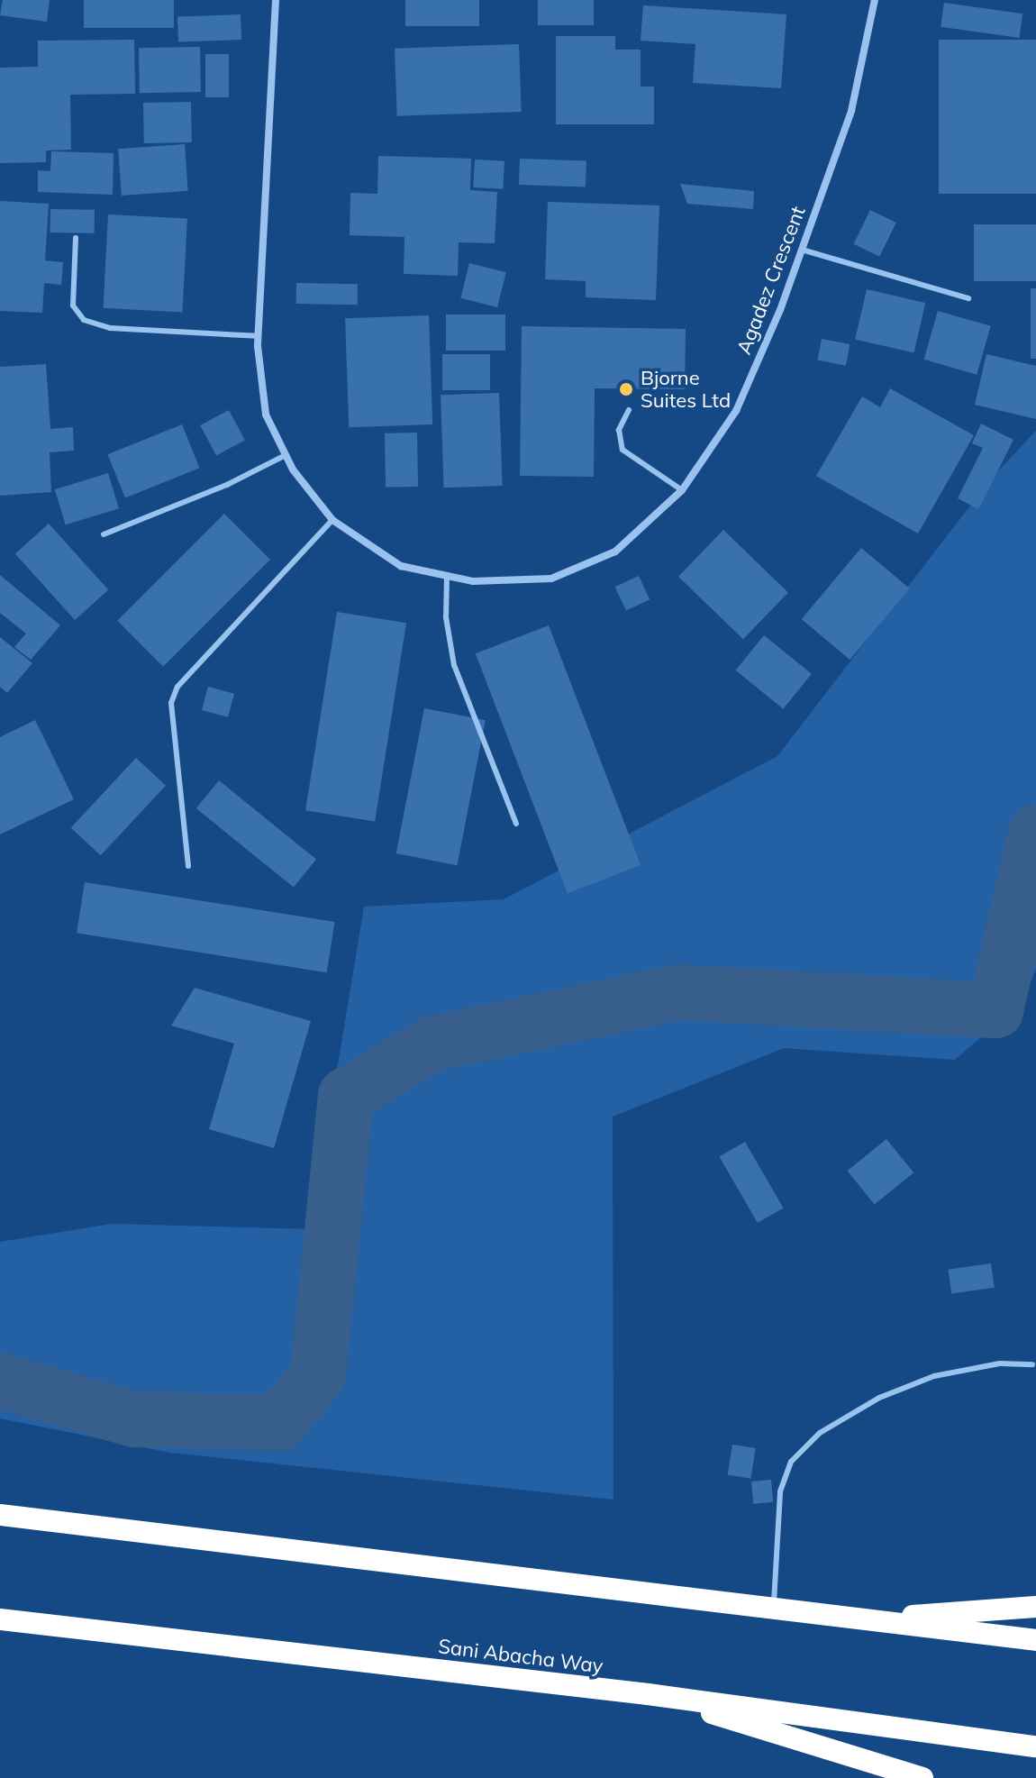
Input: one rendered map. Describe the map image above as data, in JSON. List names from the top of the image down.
{
  "streets": {
    "highway": ["Sani Abacha Way"],
    "street": ["Agadez Crescent"]
  },
  "places": ["Bjorne Suites Ltd"]
}
